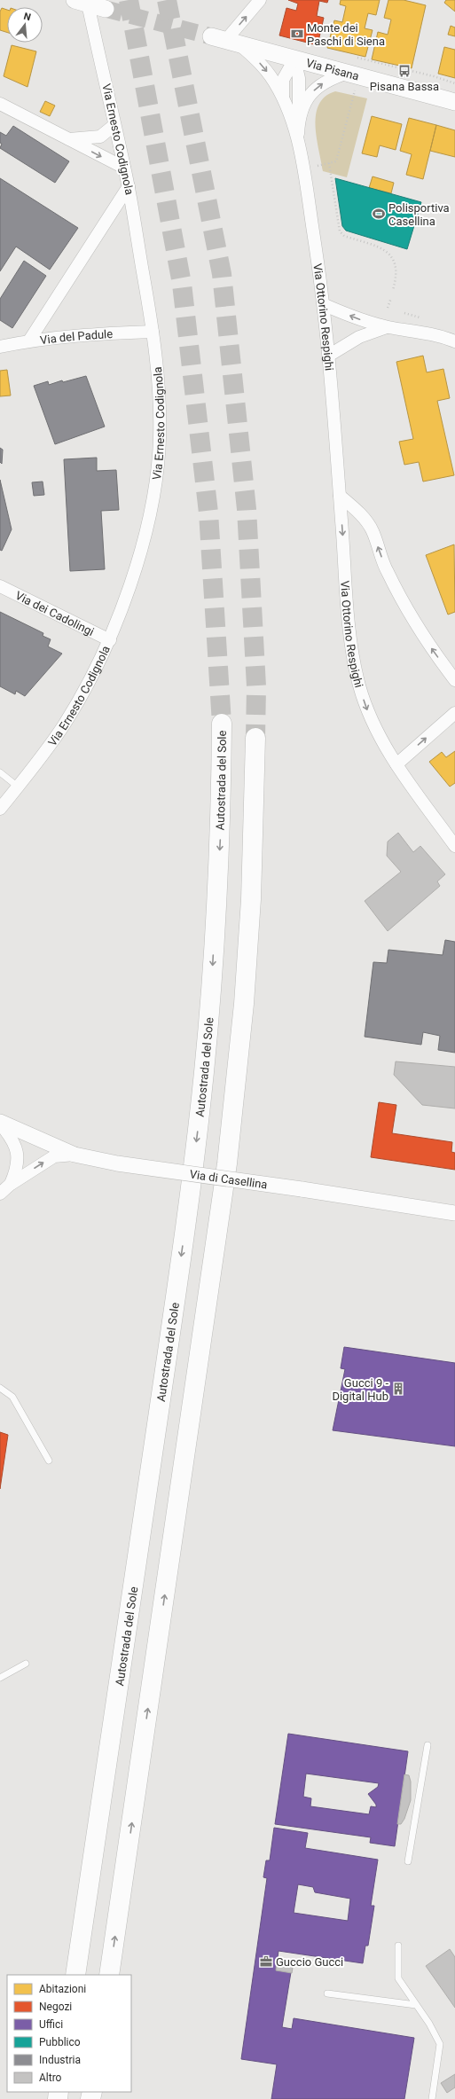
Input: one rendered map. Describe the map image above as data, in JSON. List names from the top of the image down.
{
  "streets": {
    "highway": ["Autostrada del Sole"],
    "main road": ["Via Pisana"],
    "street": [
      "Via Ernesto Codignola",
      "Via Ottorino Respighi",
      "Via del Padule",
      "Via dei Cadolingi",
      "Via di Casellina"
    ]
  },
  "crossings": [
    ["Via Pisana", "Via Ottorino Respighi"],
    ["Via Ernesto Codignola", "Via del Padule"],
    ["Via Ernesto Codignola", "Via dei Cadolingi"]
  ],
  "places": {
    "bank": ["Monte dei Paschi di Siena"],
    "bus stop": ["Pisana Bassa"],
    "sports": ["Polisportiva Casellina"],
    "building": ["Gucci 9 - Digital Hub"],
    "office": ["Guccio Gucci"]
  },
  "legend": [
    "Abitazioni",
    "Negozi",
    "Uffici",
    "Pubblico",
    "Industria",
    "Altro"
  ],
  "north": "top"
}
